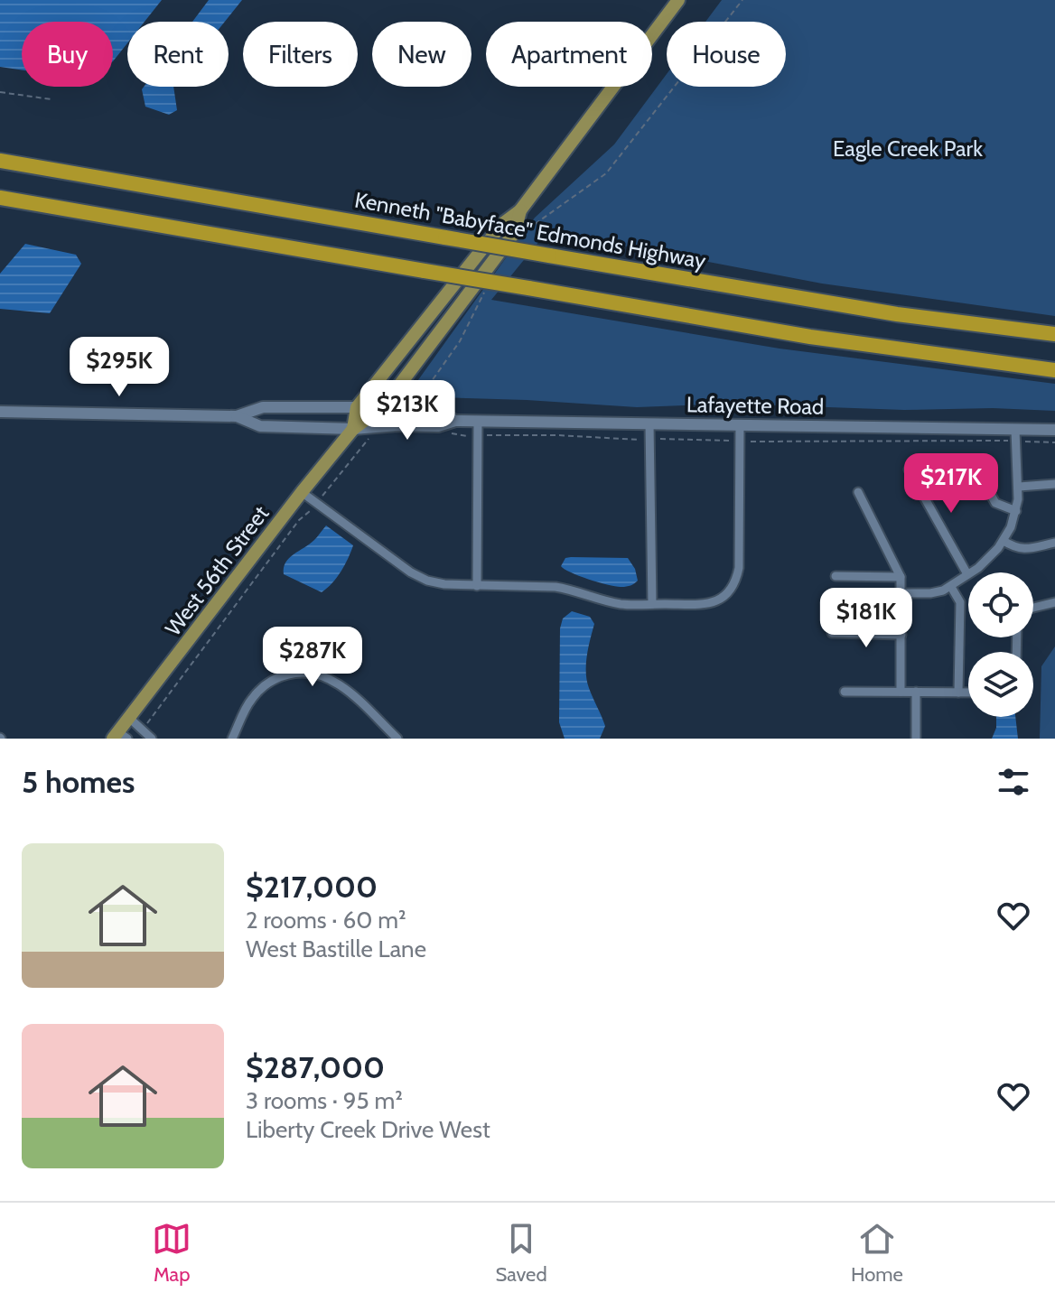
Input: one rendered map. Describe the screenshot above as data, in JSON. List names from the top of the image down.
{
  "streets": {
    "highway": ["Kenneth \"Babyface\" Edmonds Highway"],
    "main road": ["Lafayette Road", "West 56th Street"]
  },
  "crossings": [
    ["Lafayette Road", "West 56th Street"]
  ],
  "parks": ["Eagle Creek Park"],
  "page": {
    "chip": [
      "Buy",
      "Rent",
      "Filters",
      "New",
      "Apartment",
      "House"
    ],
    "price": [
      "$295K",
      "$213K",
      "$217K",
      "$181K",
      "$287K"
    ],
    "heading": "5 homes",
    "list": [
      {
        "name": "$217,000",
        "note": "2 rooms · 60 m² · West Bastille Lane"
      },
      {
        "name": "$287,000",
        "note": "3 rooms · 95 m² · Liberty Creek Drive West"
      }
    ],
    "tabs": ["Map", "Saved", "Home"]
  }
}
